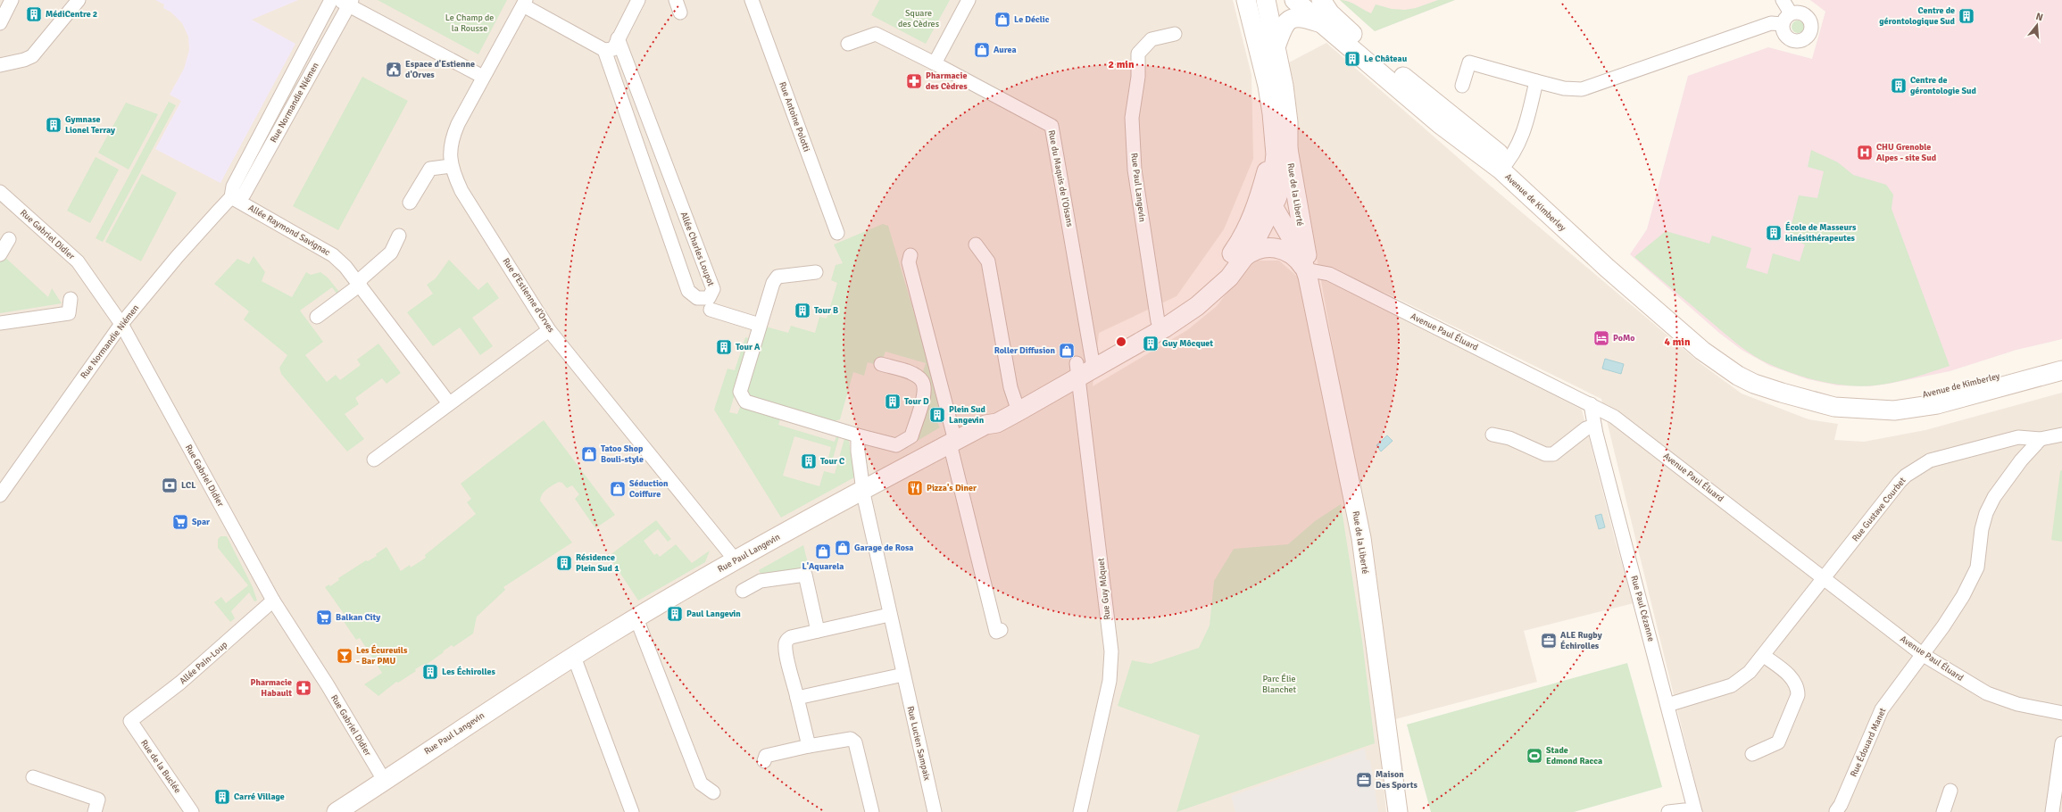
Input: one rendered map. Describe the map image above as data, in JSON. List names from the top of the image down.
{
  "streets": {
    "street": [
      "Rue Normandie Niémen",
      "Rue Antoine Polotti",
      "Rue du Maquis de l'Oisans",
      "Rue Paul Langevin",
      "Rue de la Liberté",
      "Avenue de Kimberley",
      "Allée Raymond Savignac",
      "Rue Gabriel Didier",
      "Allée Charles Loupot",
      "Rue d'Estienne d'Orves",
      "Avenue Paul Éluard",
      "Rue Gustave Courbet",
      "Rue Guy Môquet",
      "Rue Paul Cézanne",
      "Allée Pain-Loup",
      "Rue Édouard Manet",
      "Rue Lucien Sampaix",
      "Rue de la Buclée"
    ]
  },
  "crossings": [
    ["Rue Normandie Niémen", "Allée Raymond Savignac"],
    ["Rue Normandie Niémen", "Rue Gabriel Didier"],
    ["Rue du Maquis de l'Oisans", "Rue Paul Langevin"],
    ["Rue du Maquis de l'Oisans", "Rue Guy Môquet"],
    ["Rue Paul Langevin", "Rue de la Liberté"],
    ["Rue Paul Langevin", "Rue Gabriel Didier"],
    ["Rue Paul Langevin", "Rue d'Estienne d'Orves"],
    ["Rue Paul Langevin", "Rue Guy Môquet"],
    ["Rue Paul Langevin", "Rue Lucien Sampaix"],
    ["Rue de la Liberté", "Avenue Paul Éluard"],
    ["Rue Gabriel Didier", "Allée Pain-Loup"],
    ["Avenue Paul Éluard", "Rue Gustave Courbet"],
    ["Avenue Paul Éluard", "Rue Paul Cézanne"],
    ["Avenue Paul Éluard", "Rue Édouard Manet"],
    ["Rue Gustave Courbet", "Rue Paul Cézanne"],
    ["Rue Gustave Courbet", "Rue Édouard Manet"],
    ["Allée Pain-Loup", "Rue de la Buclée"]
  ],
  "parks": ["Square des Cèdres", "Le Champ de la Rousse", "Parc Élie Blanchet"],
  "places": {
    "building": [
      "MédiCentre 2",
      "Centre de gérontologique Sud",
      "Le Château",
      "Centre de gérontologie Sud",
      "Gymnase Lionel Terray",
      "École de Masseurs kinésithérapeutes",
      "Tour B",
      "Guy Môcquet",
      "Tour A",
      "Tour D",
      "Plein Sud Langevin",
      "Tour C",
      "Résidence Plein Sud 1",
      "Paul Langevin",
      "Les Échirolles",
      "Carré Village"
    ],
    "shop": [
      "Le Déclic",
      "Aurea",
      "Roller Diffusion",
      "Tatoo Shop Bouli-style",
      "Séduction Coiffure",
      "Garage de Rosa",
      "L'Aquarela"
    ],
    "public building": ["Espace d'Estienne d'Orves"],
    "pharmacy": ["Pharmacie des Cèdres", "Pharmacie Habault"],
    "hospital": ["CHU Grenoble Alpes - site Sud"],
    "hotel": ["PoMo"],
    "bank": ["LCL"],
    "restaurant": ["Pizza's Diner"],
    "supermarket": ["Spar", "Balkan City"],
    "office": ["ALE Rugby Échirolles", "Maison Des Sports"],
    "bar": ["Les Écureuils - Bar PMU"],
    "sports": ["Stade Edmond Racca"]
  },
  "north": "top",
  "rings": ["2 min", "4 min"]
}
